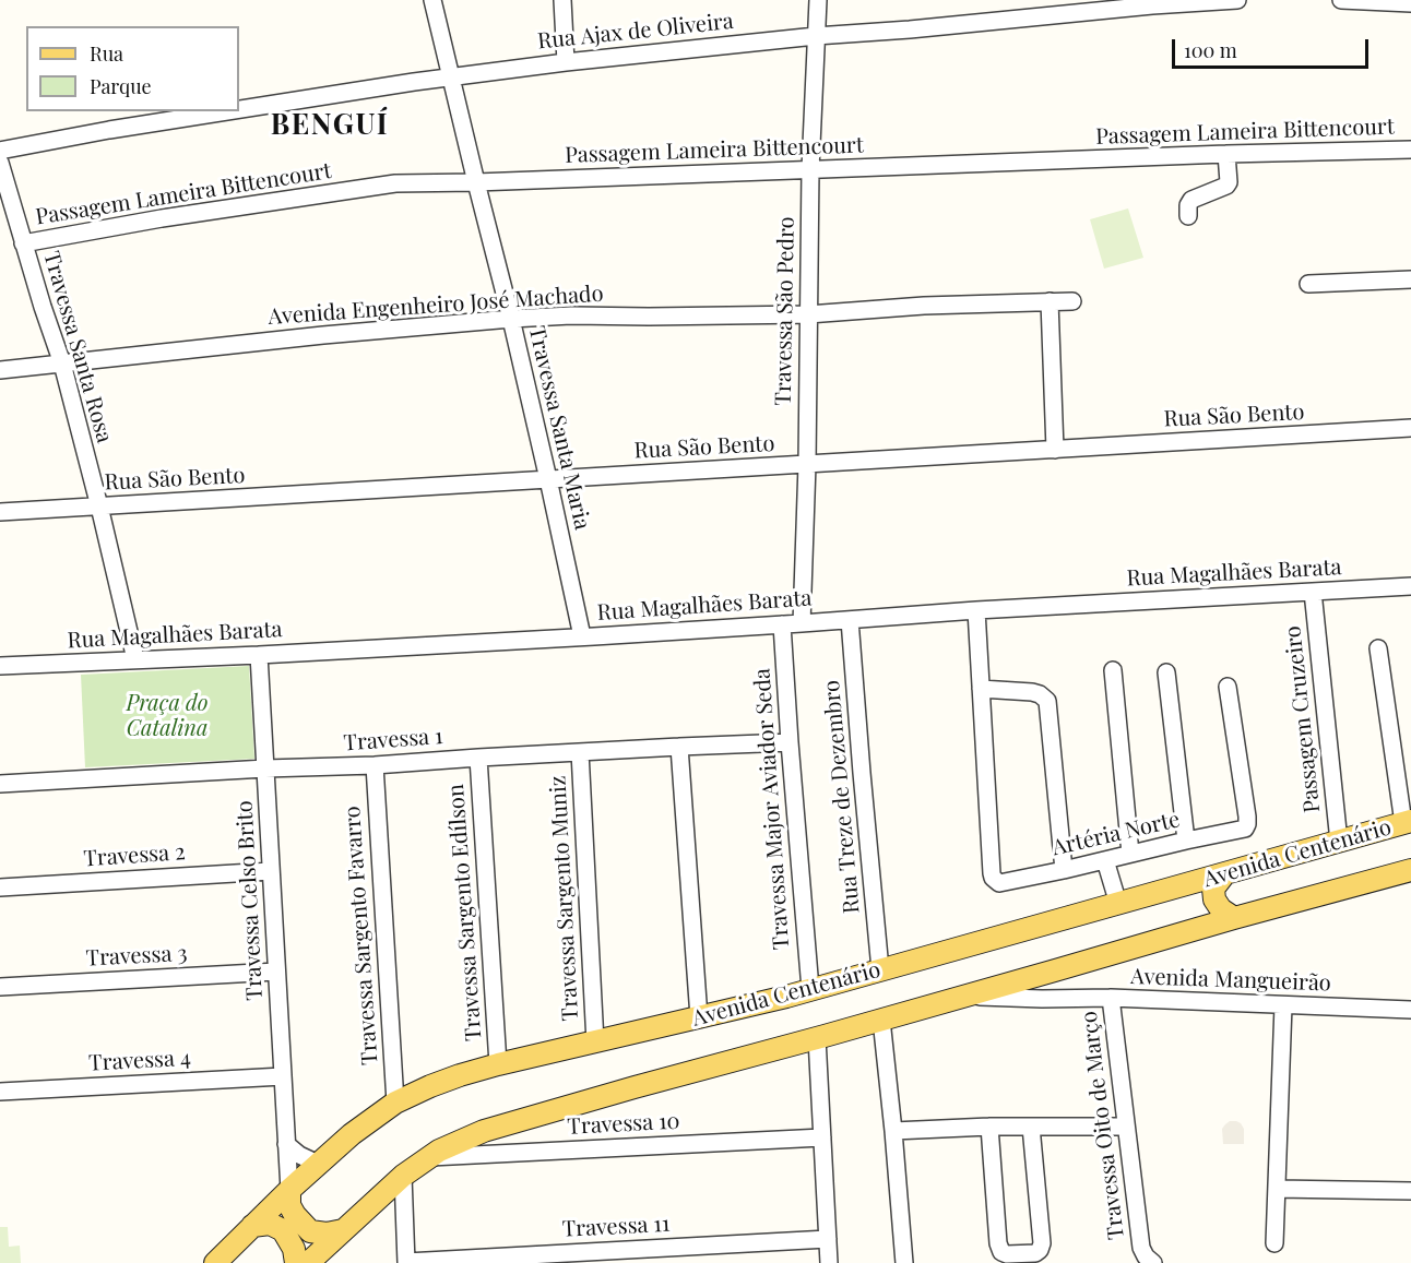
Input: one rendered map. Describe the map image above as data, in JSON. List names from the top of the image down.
{
  "streets": {
    "main road": ["Avenida Centenário"],
    "street": [
      "Rua Ajax de Oliveira",
      "Passagem Lameira Bittencourt",
      "Avenida Engenheiro José Machado",
      "Travessa São Pedro",
      "Travessa Santa Rosa",
      "Rua São Bento",
      "Travessa Santa Maria",
      "Rua Magalhães Barata",
      "Passagem Cruzeiro",
      "Travessa 1",
      "Rua Treze de Dezembro",
      "Travessa Major Aviador Seda",
      "Artéria Norte",
      "Travessa 2",
      "Travessa Sargento Muniz",
      "Travessa Celso Brito",
      "Travessa Sargento Edílson",
      "Travessa Sargento Favarro",
      "Travessa 3",
      "Avenida Mangueirão",
      "Travessa 4",
      "Travessa 10",
      "Travessa Oito de Março",
      "Travessa 11"
    ]
  },
  "crossings": [
    ["Rua Ajax de Oliveira", "Travessa São Pedro"],
    ["Rua Ajax de Oliveira", "Travessa Santa Maria"],
    ["Passagem Lameira Bittencourt", "Travessa São Pedro"],
    ["Passagem Lameira Bittencourt", "Travessa Santa Rosa"],
    ["Passagem Lameira Bittencourt", "Travessa Santa Maria"],
    ["Avenida Engenheiro José Machado", "Travessa São Pedro"],
    ["Avenida Engenheiro José Machado", "Travessa Santa Rosa"],
    ["Avenida Engenheiro José Machado", "Travessa Santa Maria"],
    ["Travessa São Pedro", "Rua São Bento"],
    ["Travessa São Pedro", "Rua Magalhães Barata"],
    ["Travessa Santa Rosa", "Rua São Bento"],
    ["Travessa Santa Rosa", "Rua Magalhães Barata"],
    ["Rua São Bento", "Travessa Santa Maria"],
    ["Travessa Santa Maria", "Rua Magalhães Barata"],
    ["Rua Magalhães Barata", "Passagem Cruzeiro"],
    ["Rua Magalhães Barata", "Rua Treze de Dezembro"],
    ["Rua Magalhães Barata", "Travessa Major Aviador Seda"],
    ["Rua Magalhães Barata", "Travessa Celso Brito"],
    ["Passagem Cruzeiro", "Avenida Centenário"],
    ["Travessa 1", "Travessa Major Aviador Seda"],
    ["Travessa 1", "Travessa Sargento Muniz"],
    ["Travessa 1", "Travessa Celso Brito"],
    ["Travessa 1", "Travessa Sargento Edílson"],
    ["Travessa 1", "Travessa Sargento Favarro"],
    ["Rua Treze de Dezembro", "Avenida Centenário"],
    ["Travessa Major Aviador Seda", "Avenida Centenário"],
    ["Avenida Centenário", "Travessa Sargento Muniz"],
    ["Avenida Centenário", "Travessa Celso Brito"],
    ["Avenida Centenário", "Travessa Sargento Edílson"],
    ["Avenida Centenário", "Travessa Sargento Favarro"],
    ["Avenida Centenário", "Avenida Mangueirão"],
    ["Avenida Centenário", "Travessa 10"],
    ["Travessa 2", "Travessa Celso Brito"],
    ["Travessa Celso Brito", "Travessa 3"],
    ["Travessa Celso Brito", "Travessa 4"],
    ["Avenida Mangueirão", "Travessa Oito de Março"]
  ],
  "districts": ["BENGUÍ"],
  "parks": ["Praça do Catalina"],
  "legend": ["Rua", "Parque"],
  "scale_bar": "100 m"
}
